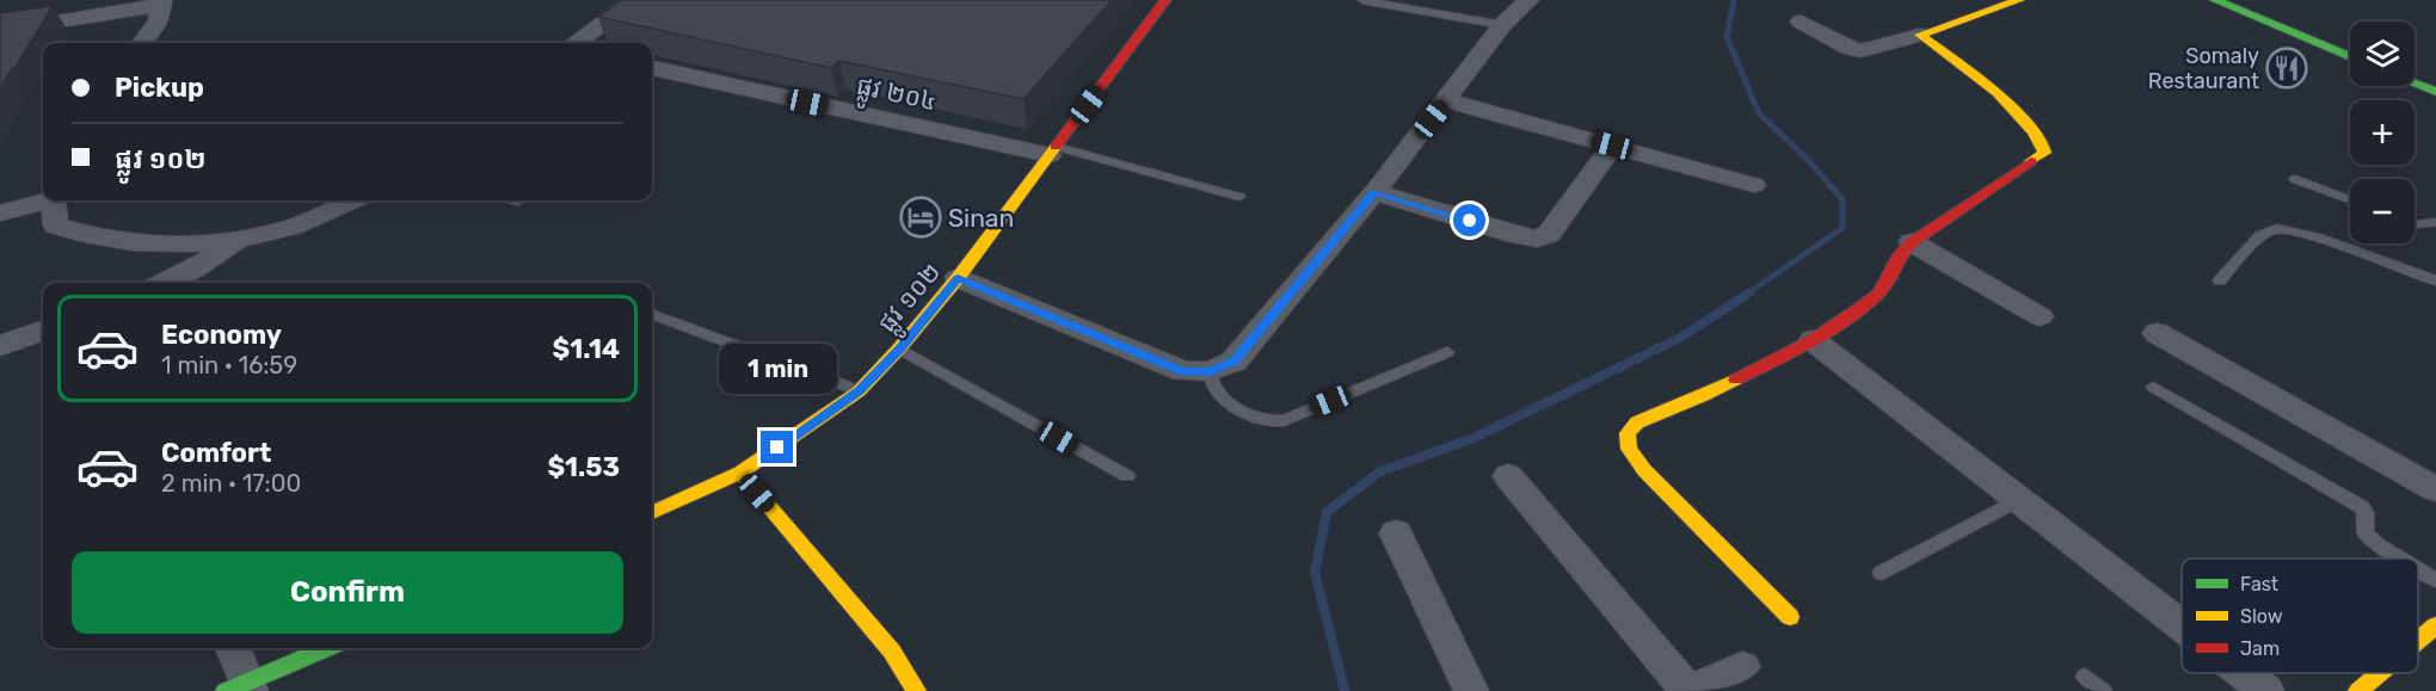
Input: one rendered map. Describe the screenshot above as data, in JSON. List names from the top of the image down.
{
  "streets": {
    "street": ["ផ្លូវ ២០៤", "ផ្លូវ ១០២"]
  },
  "crossings": [
    ["ផ្លូវ ២០៤", "ផ្លូវ ១០២"]
  ],
  "places": {
    "restaurant": ["Somaly Restaurant"],
    "hotel": ["Sinan"]
  },
  "legend": ["Fast", "Slow", "Jam"],
  "page": {
    "map_buttons": ["+", "−"],
    "banner": ["Pickup", "ផ្លូវ ១០២"],
    "list": [
      {
        "name": "Economy",
        "note": "1 min · 16:59",
        "value": "$1.14"
      },
      {
        "name": "Comfort",
        "note": "2 min · 17:00",
        "value": "$1.53"
      }
    ],
    "bubble": "1 min",
    "buttons": "Confirm"
  }
}
